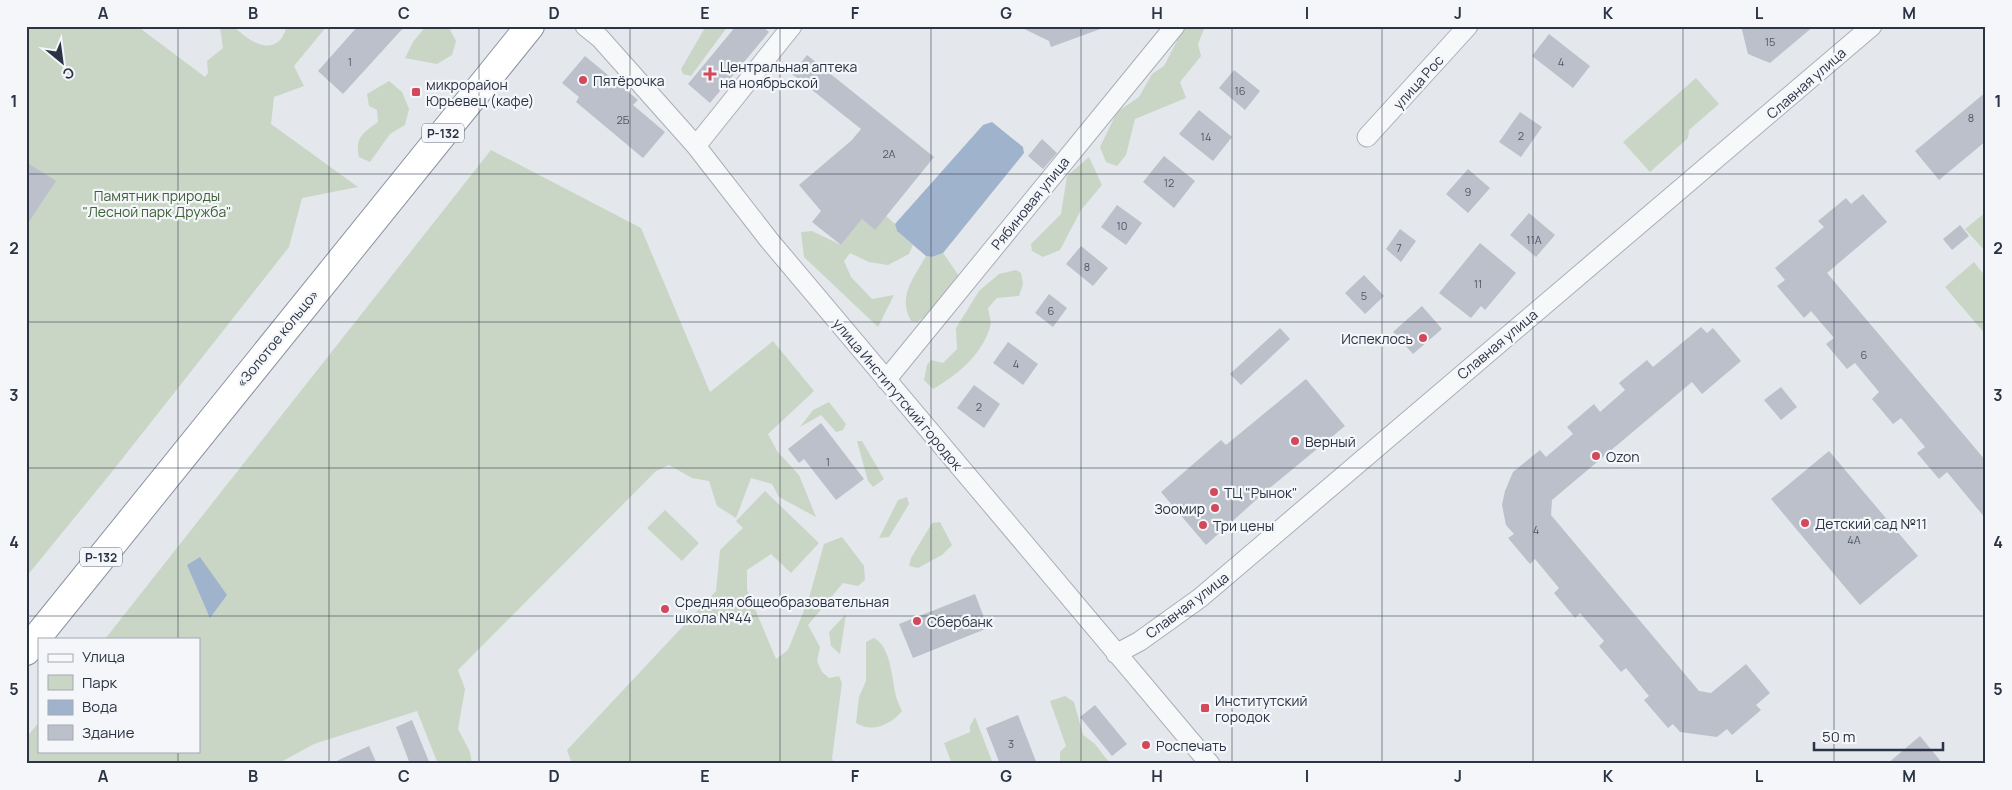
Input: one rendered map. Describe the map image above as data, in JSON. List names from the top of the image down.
{
  "streets": {
    "highway": ["Р-132", "«Золотое кольцо»"],
    "street": [
      "улица Рос",
      "Славная улица",
      "Рябиновая улица",
      "улица Институтский городок"
    ]
  },
  "crossings": [
    ["Славная улица", "улица Институтский городок"],
    ["Рябиновая улица", "улица Институтский городок"]
  ],
  "parks": ["Памятник природы \"Лесной парк Дружба\""],
  "places": {
    "health": ["Центральная аптека на ноябрьской"],
    "other": [
      "Пятёрочка",
      "Испеклось",
      "Верный",
      "Ozon",
      "ТЦ \"Рынок\"",
      "Зоомир",
      "Детский сад №11",
      "Три цены",
      "Средняя общеобразовательная школа №44",
      "Сбербанк",
      "Роспечать"
    ],
    "transit": ["микрорайон Юрьевец (кафе)", "Институтский городок"]
  },
  "house_numbers": [
    "15",
    "1",
    "4",
    "16",
    "8",
    "2Б",
    "2",
    "14",
    "2А",
    "12",
    "9",
    "10",
    "11А",
    "7",
    "8",
    "11",
    "5",
    "6",
    "6",
    "4",
    "2",
    "1",
    "4",
    "4А",
    "3"
  ],
  "legend": [
    "Улица",
    "Парк",
    "Вода",
    "Здание"
  ],
  "scale_bar": "50 m",
  "north": "bottom right",
  "grid": {
    "columns": [
      "A",
      "B",
      "C",
      "D",
      "E",
      "F",
      "G",
      "H",
      "I",
      "J",
      "K",
      "L",
      "M"
    ],
    "rows": [
      "1",
      "2",
      "3",
      "4",
      "5"
    ]
  }
}
